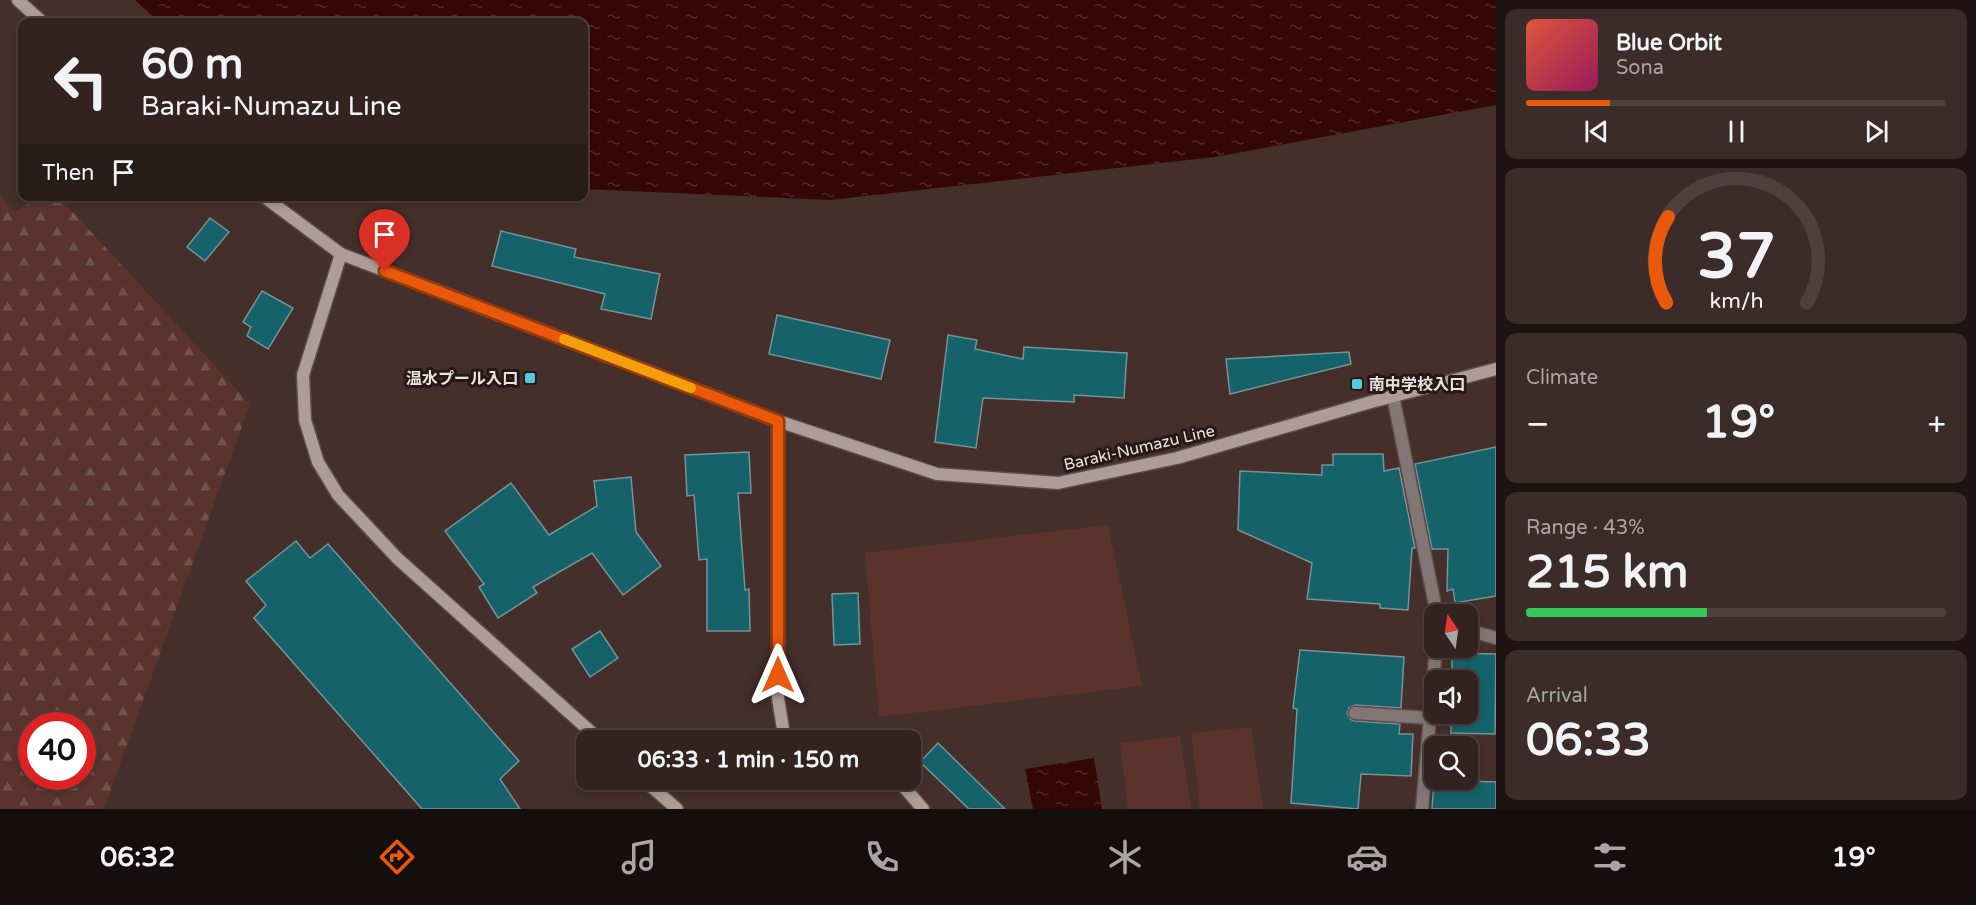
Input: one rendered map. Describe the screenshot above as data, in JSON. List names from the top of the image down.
{
  "streets": {
    "main road": ["Baraki-Numazu Line"]
  },
  "places": {
    "transit": ["温水プール入口", "南中学校入口"]
  },
  "north": "top",
  "page": {
    "turn": ["60 m", "Baraki-Numazu Line"],
    "song": ["Blue Orbit", "Sona"],
    "then": "Then",
    "tile": [
      "Climate",
      ["Range · 43%", "215 km"],
      ["Arrival", "06:33"]
    ],
    "heat": ["−", "19°", "+"],
    "limit": "40",
    "trip": "06:33 · 1 min · 150 m",
    "tabs": ["06:32", "19°"],
    "gauge": ["37", "km/h"]
  }
}
